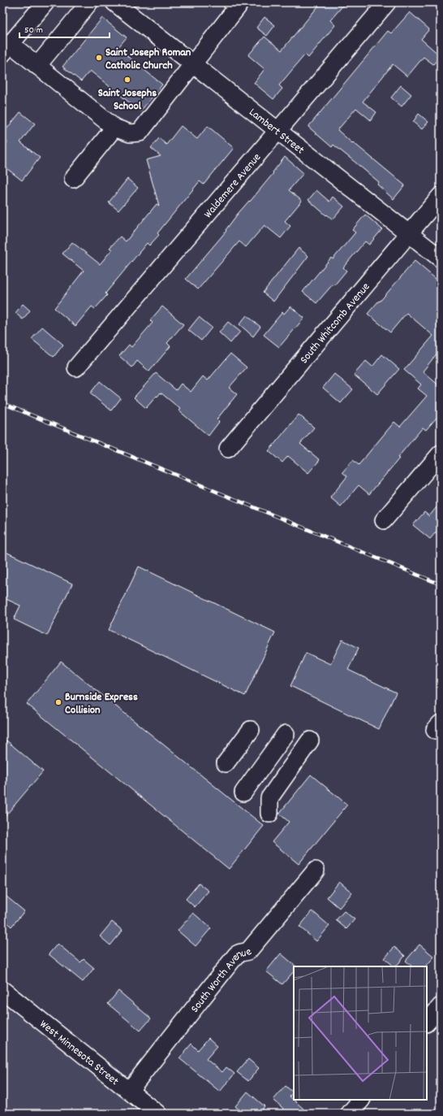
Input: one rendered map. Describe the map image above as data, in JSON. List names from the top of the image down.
{
  "streets": {
    "street": [
      "Lambert Street",
      "Waldemere Avenue",
      "South Whitcomb Avenue",
      "South Worth Avenue",
      "West Minnesota Street"
    ]
  },
  "crossings": [
    ["Lambert Street", "Waldemere Avenue"],
    ["Lambert Street", "South Whitcomb Avenue"],
    ["South Worth Avenue", "West Minnesota Street"]
  ],
  "places": ["Saint Joseph Roman Catholic Church", "Saint Josephs School", "Burnside Express Collision"],
  "scale_bar": "50 m"
}
